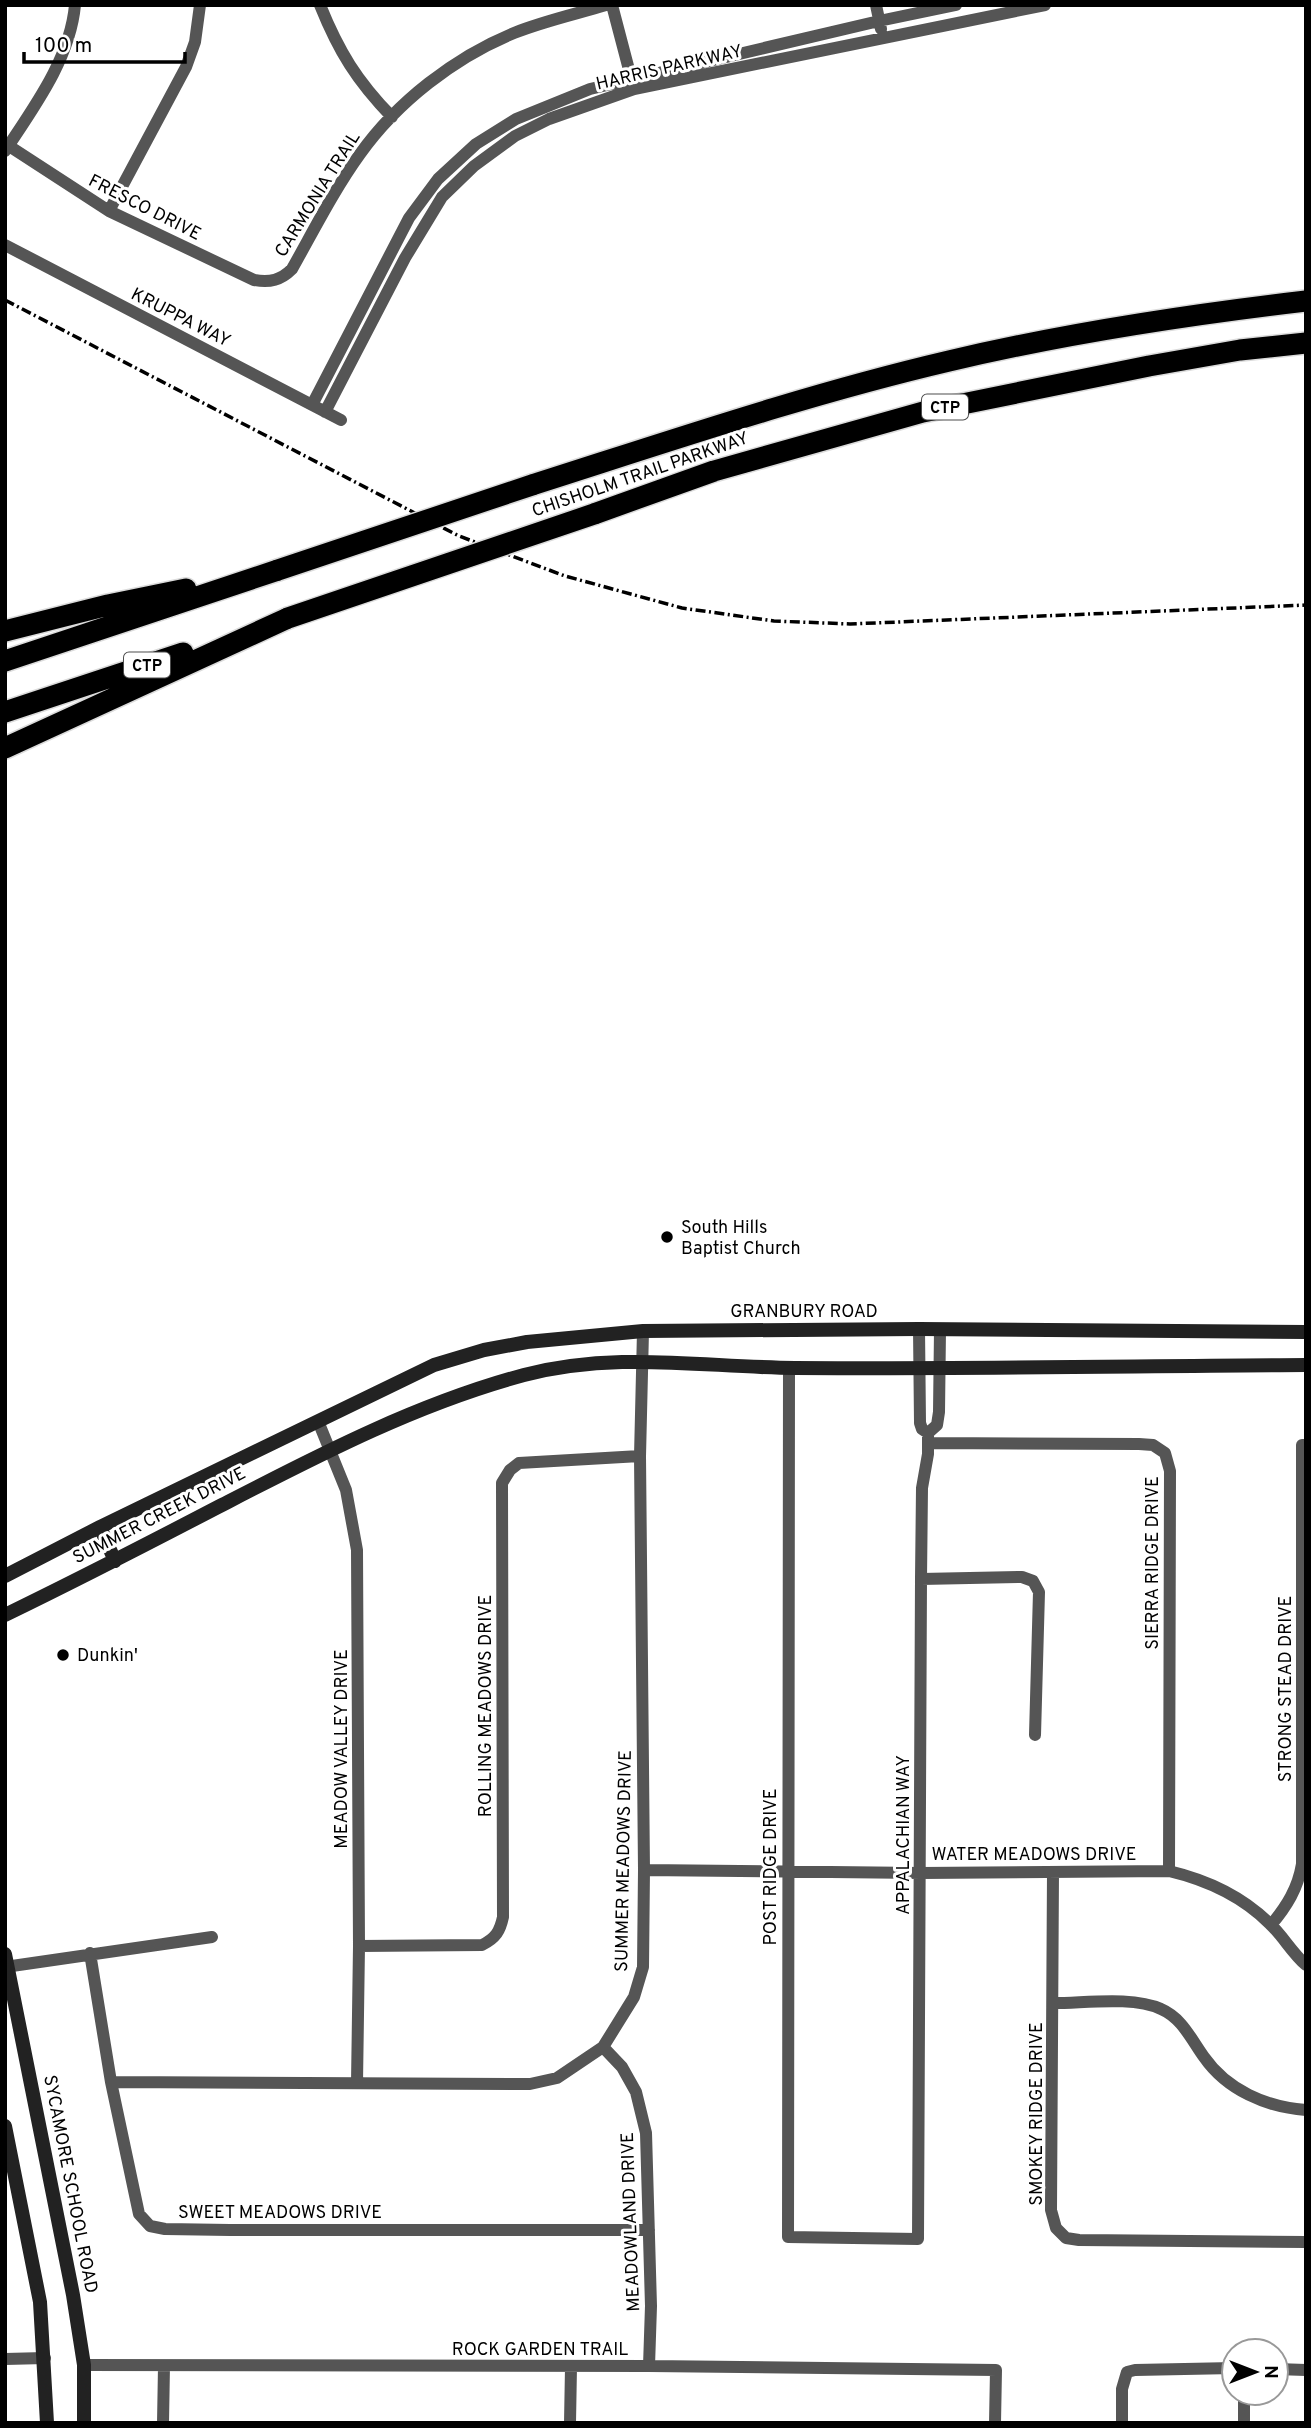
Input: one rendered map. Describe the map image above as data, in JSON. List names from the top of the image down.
{
  "streets": {
    "highway": ["CTP", "CHISHOLM TRAIL PARKWAY"],
    "main road": ["GRANBURY ROAD", "SUMMER CREEK DRIVE", "SYCAMORE SCHOOL ROAD"],
    "street": [
      "HARRIS PARKWAY",
      "CARMONIA TRAIL",
      "FRESCO DRIVE",
      "KRUPPA WAY",
      "SIERRA RIDGE DRIVE",
      "STRONG STEAD DRIVE",
      "ROLLING MEADOWS DRIVE",
      "MEADOW VALLEY DRIVE",
      "APPALACHIAN WAY",
      "WATER MEADOWS DRIVE",
      "SUMMER MEADOWS DRIVE",
      "POST RIDGE DRIVE",
      "SMOKEY RIDGE DRIVE",
      "SWEET MEADOWS DRIVE",
      "MEADOWLAND DRIVE",
      "ROCK GARDEN TRAIL"
    ]
  },
  "crossings": [
    ["HARRIS PARKWAY", "KRUPPA WAY"],
    ["CARMONIA TRAIL", "FRESCO DRIVE"],
    ["GRANBURY ROAD", "SUMMER CREEK DRIVE"],
    ["GRANBURY ROAD", "MEADOW VALLEY DRIVE"],
    ["GRANBURY ROAD", "APPALACHIAN WAY"],
    ["GRANBURY ROAD", "SUMMER MEADOWS DRIVE"],
    ["SUMMER CREEK DRIVE", "MEADOW VALLEY DRIVE"],
    ["SIERRA RIDGE DRIVE", "APPALACHIAN WAY"],
    ["SIERRA RIDGE DRIVE", "WATER MEADOWS DRIVE"],
    ["STRONG STEAD DRIVE", "WATER MEADOWS DRIVE"],
    ["ROLLING MEADOWS DRIVE", "MEADOW VALLEY DRIVE"],
    ["ROLLING MEADOWS DRIVE", "SUMMER MEADOWS DRIVE"],
    ["MEADOW VALLEY DRIVE", "SUMMER MEADOWS DRIVE"],
    ["APPALACHIAN WAY", "WATER MEADOWS DRIVE"],
    ["APPALACHIAN WAY", "POST RIDGE DRIVE"],
    ["WATER MEADOWS DRIVE", "SUMMER MEADOWS DRIVE"],
    ["WATER MEADOWS DRIVE", "POST RIDGE DRIVE"],
    ["WATER MEADOWS DRIVE", "SMOKEY RIDGE DRIVE"],
    ["SUMMER MEADOWS DRIVE", "SWEET MEADOWS DRIVE"],
    ["SUMMER MEADOWS DRIVE", "MEADOWLAND DRIVE"],
    ["SYCAMORE SCHOOL ROAD", "ROCK GARDEN TRAIL"],
    ["SWEET MEADOWS DRIVE", "MEADOWLAND DRIVE"],
    ["MEADOWLAND DRIVE", "ROCK GARDEN TRAIL"]
  ],
  "places": ["South Hills Baptist Church", "Dunkin'"],
  "scale_bar": "100 m",
  "north": "right"
}
